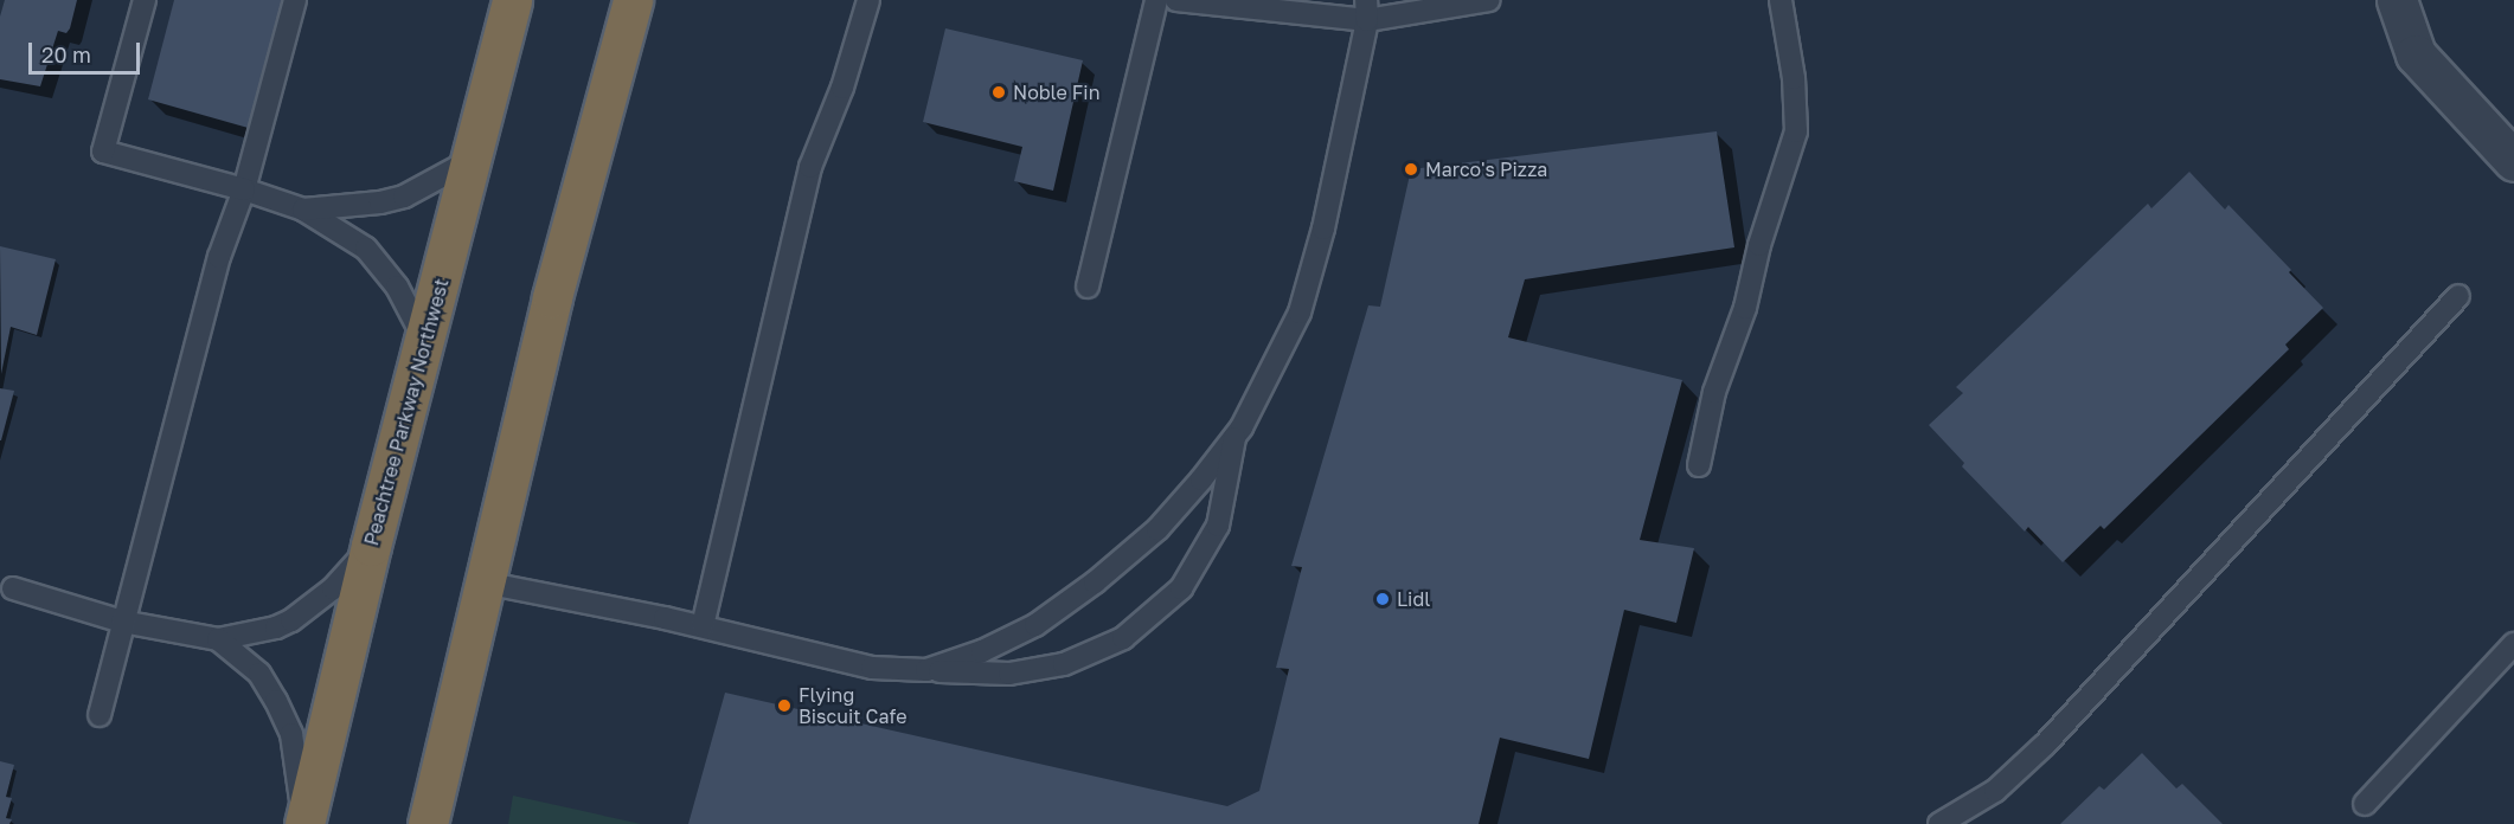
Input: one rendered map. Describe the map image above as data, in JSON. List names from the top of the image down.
{
  "streets": {
    "highway": ["Peachtree Parkway Northwest"]
  },
  "places": [
    "Noble Fin",
    "Marco's Pizza",
    "Lidl",
    "Flying Biscuit Cafe"
  ],
  "scale_bar": "20 m"
}
